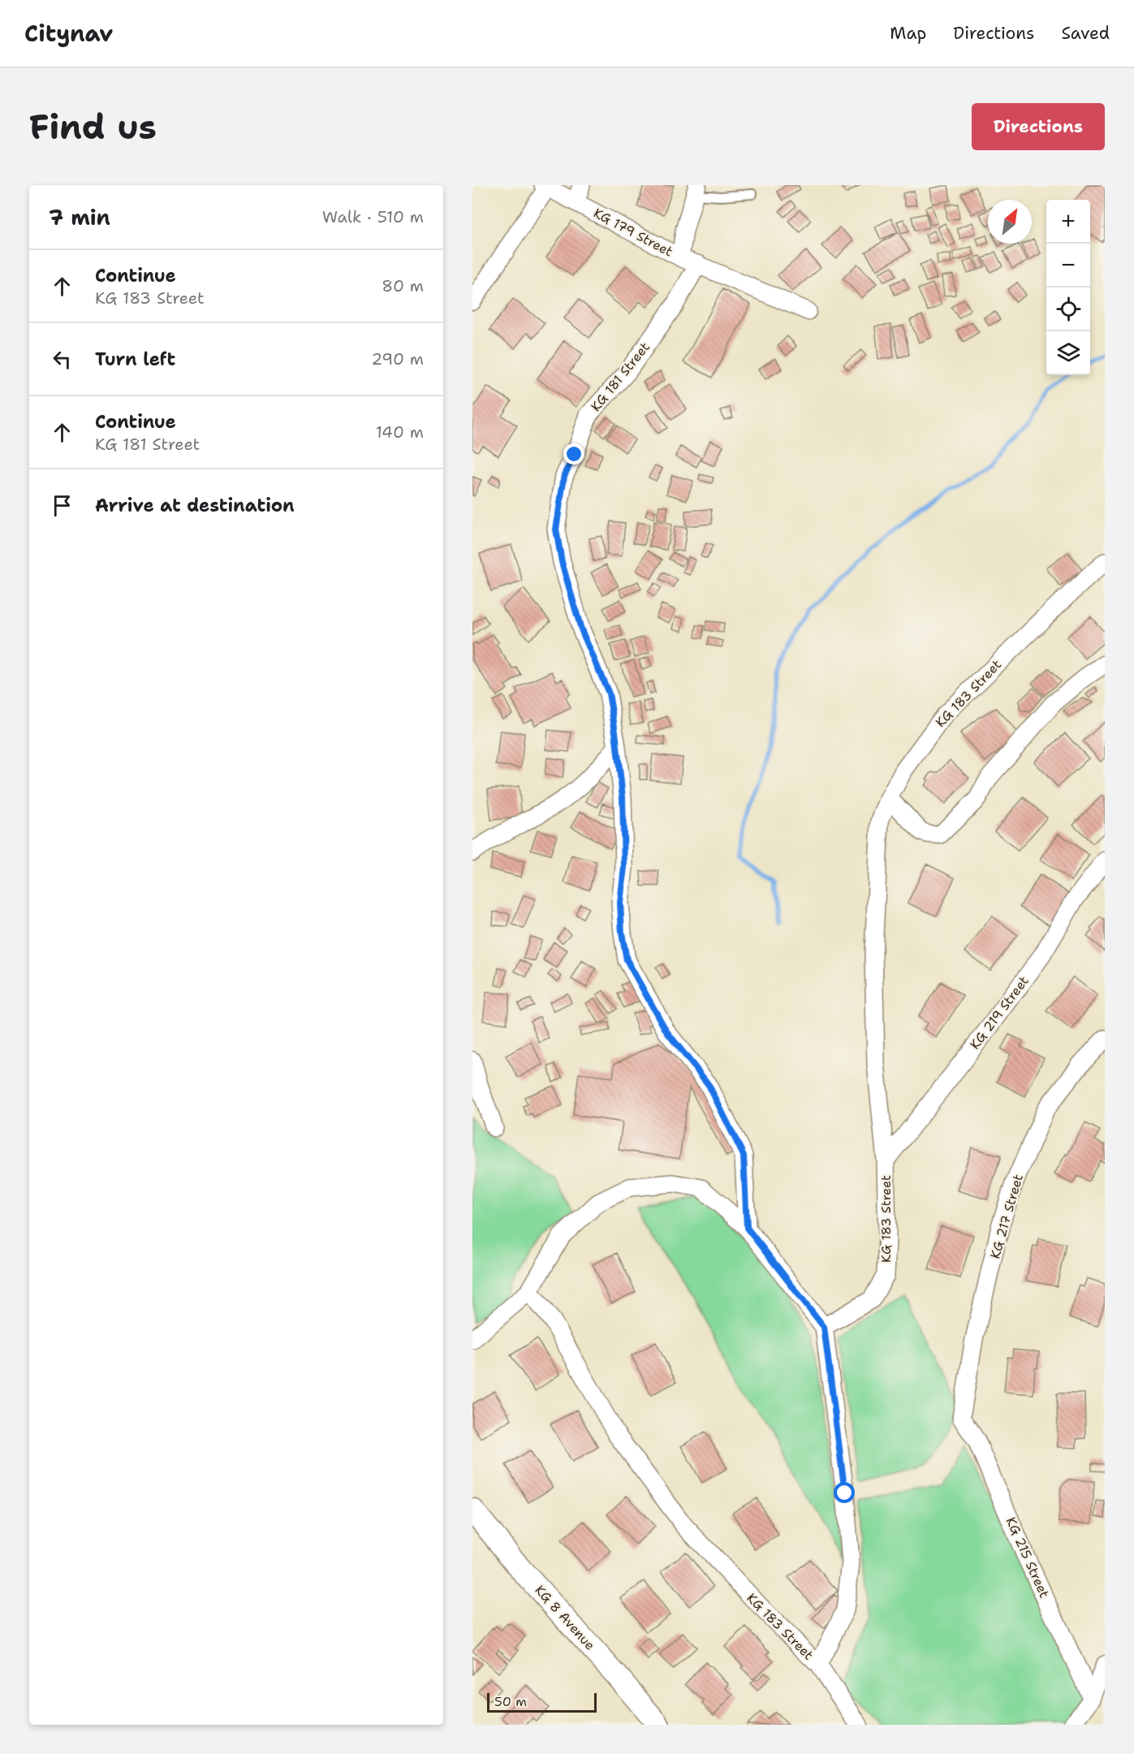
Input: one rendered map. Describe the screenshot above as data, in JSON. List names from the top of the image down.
{
  "streets": {
    "street": [
      "KG 179 Street",
      "KG 181 Street",
      "KG 183 Street",
      "KG 219 Street",
      "KG 217 Street",
      "KG 215 Street",
      "KG 8 Avenue"
    ]
  },
  "crossings": [
    ["KG 179 Street", "KG 181 Street"],
    ["KG 183 Street", "KG 219 Street"],
    ["KG 217 Street", "KG 215 Street"]
  ],
  "scale_bar": "50 m",
  "north": "top right",
  "page": {
    "header": "Citynav",
    "nav": ["Map", "Directions", "Saved"],
    "buttons": "Directions",
    "title": "Find us",
    "heading": ["7 min", "Walk · 510 m"],
    "map_buttons": ["+", "−"],
    "list": [
      ["Continue", "KG 183 Street", "80 m"],
      ["Turn left", "290 m"],
      ["Continue", "KG 181 Street", "140 m"],
      "Arrive at destination"
    ],
    "scale": "50 m"
  }
}
